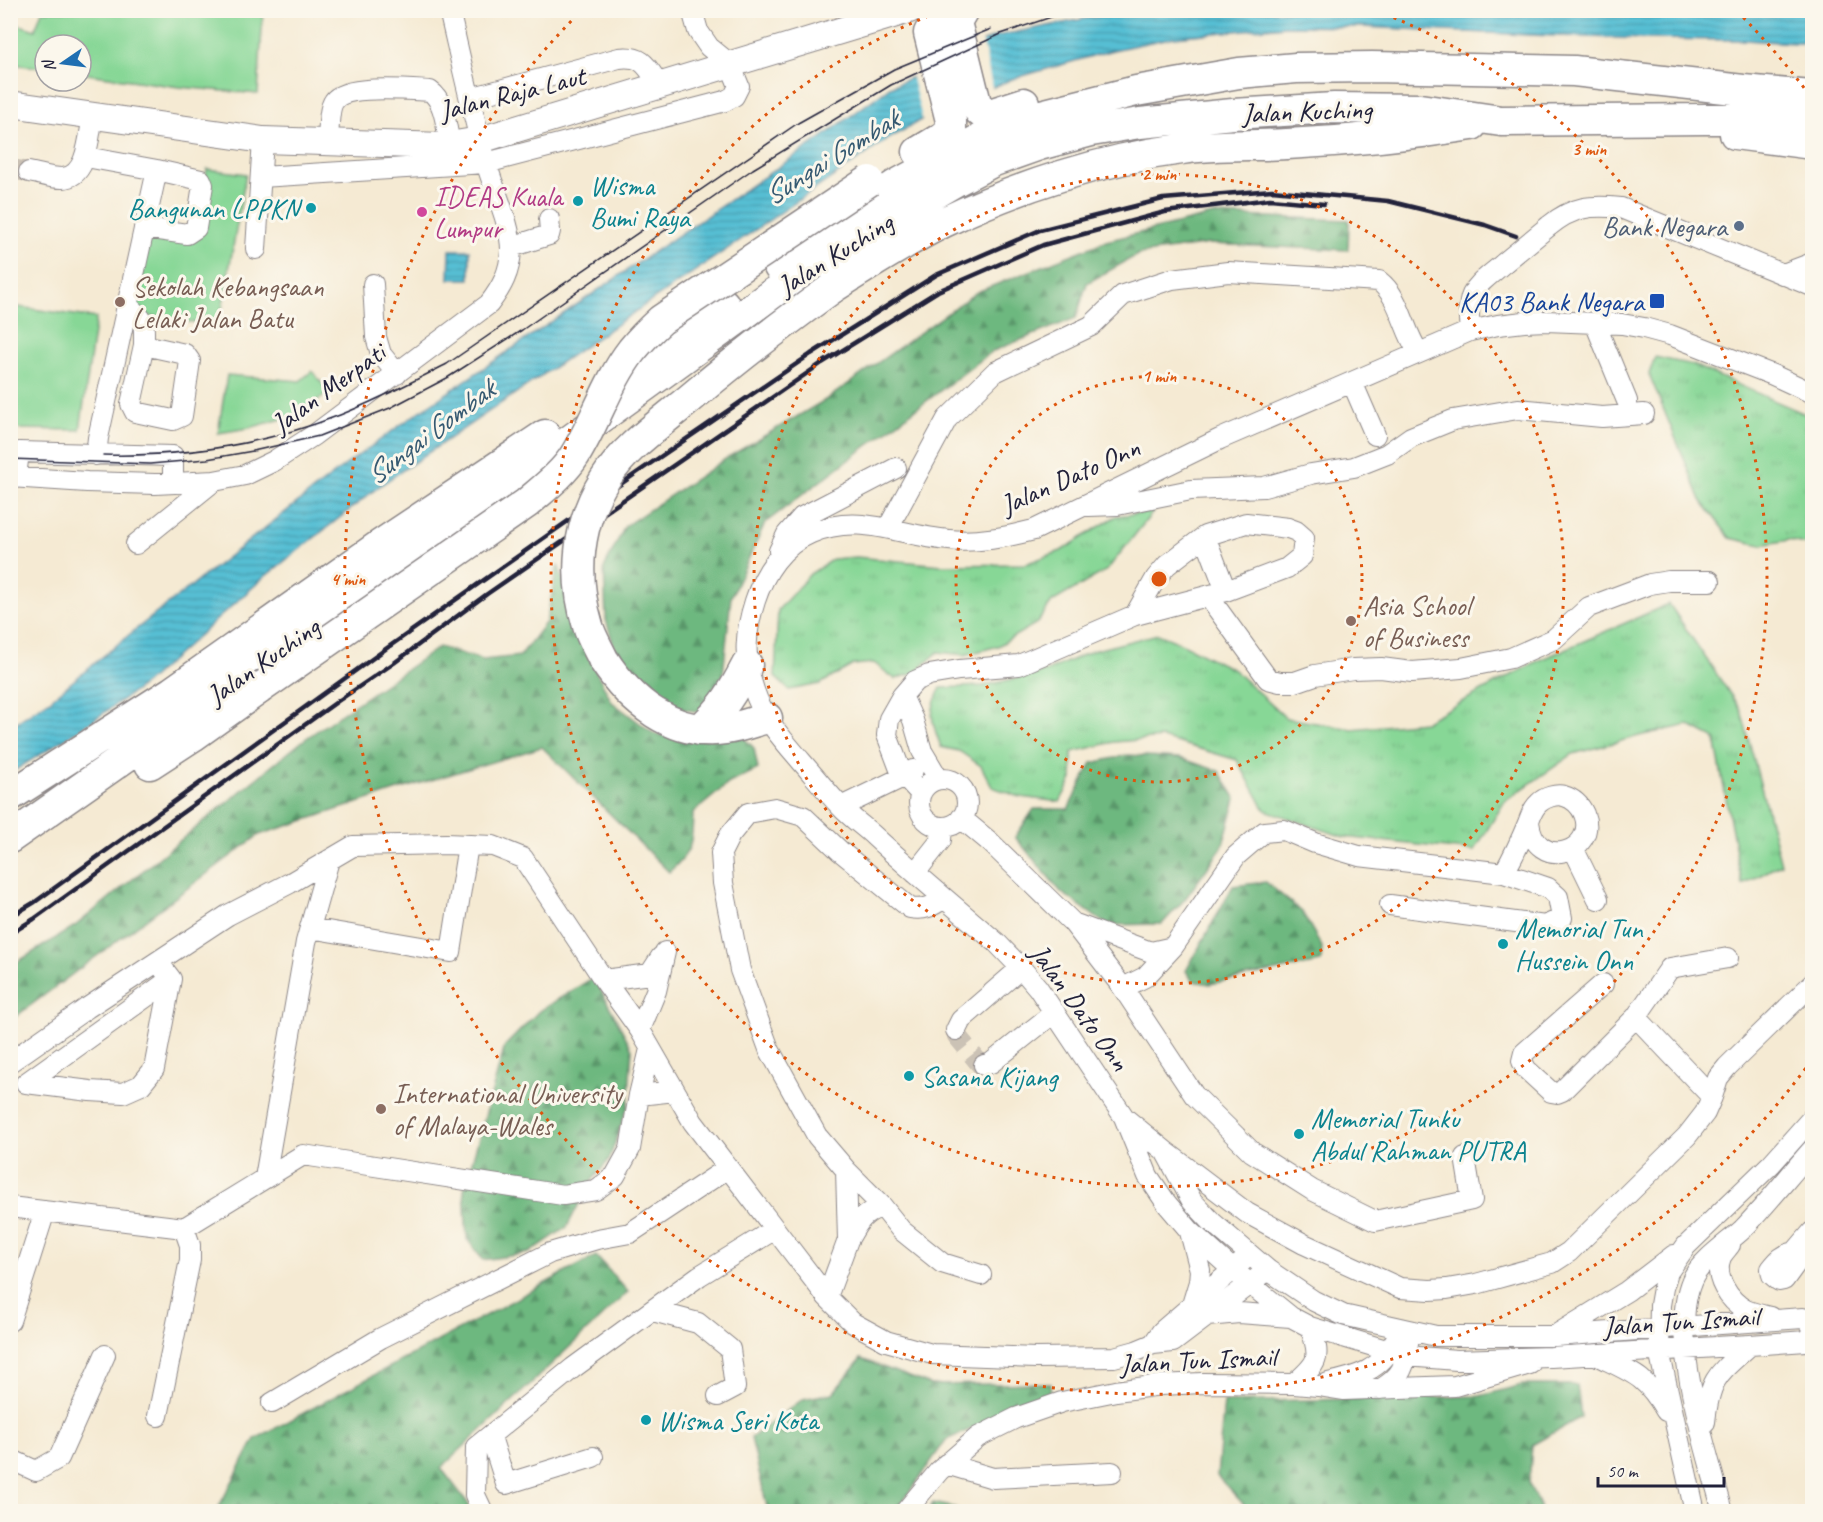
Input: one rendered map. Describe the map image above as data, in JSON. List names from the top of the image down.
{
  "streets": {
    "highway": ["Jalan Kuching"],
    "main road": ["Jalan Raja Laut"],
    "street": ["Jalan Merpati", "Jalan Dato Onn", "Jalan Tun Ismail"]
  },
  "crossings": [
    ["Jalan Raja Laut", "Jalan Merpati"],
    ["Jalan Dato Onn", "Jalan Tun Ismail"]
  ],
  "water": ["Sungai Gombak"],
  "places": {
    "other": [
      "Wisma Bumi Raya",
      "Bangunan LPPKN",
      "IDEAS Kuala Lumpur",
      "Bank Negara",
      "Sekolah Kebangsaan Lelaki Jalan Batu",
      "Asia School of Business",
      "Memorial Tun Hussein Onn",
      "Sasana Kijang",
      "International University of Malaya-Wales",
      "Memorial Tunku Abdul Rahman PUTRA",
      "Wisma Seri Kota"
    ],
    "transit": ["KA03 Bank Negara"]
  },
  "scale_bar": "50 m",
  "north": "left",
  "rings": [
    "3 min",
    "2 min",
    "1 min",
    "4 min"
  ]
}
